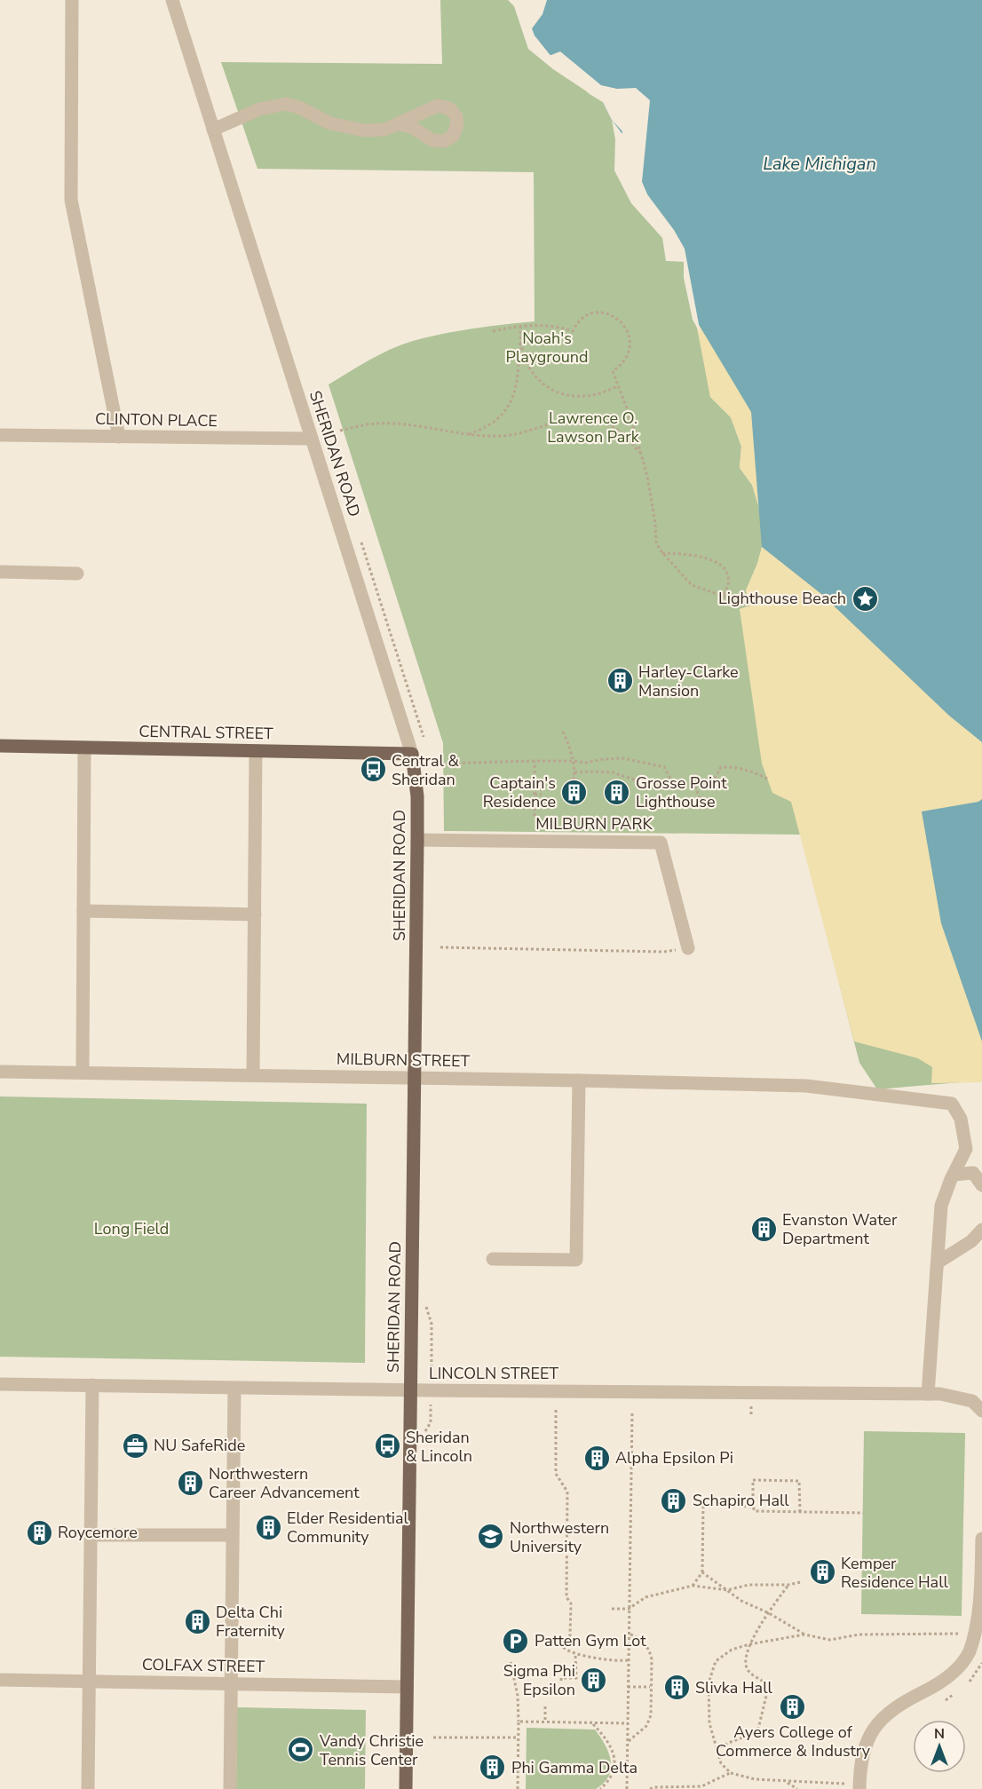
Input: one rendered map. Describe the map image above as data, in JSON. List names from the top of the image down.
{
  "streets": {
    "main road": ["SHERIDAN ROAD", "CENTRAL STREET"],
    "street": [
      "CLINTON PLACE",
      "MILBURN PARK",
      "MILBURN STREET",
      "LINCOLN STREET",
      "COLFAX STREET"
    ]
  },
  "crossings": [
    ["CLINTON PLACE", "SHERIDAN ROAD"],
    ["SHERIDAN ROAD", "CENTRAL STREET"],
    ["SHERIDAN ROAD", "MILBURN PARK"],
    ["SHERIDAN ROAD", "MILBURN STREET"],
    ["SHERIDAN ROAD", "LINCOLN STREET"],
    ["SHERIDAN ROAD", "COLFAX STREET"]
  ],
  "water": ["Lake Michigan"],
  "parks": ["Noah's Playground", "Lawrence O. Lawson Park", "Long Field"],
  "places": {
    "place": ["Lighthouse Beach"],
    "building": [
      "Harley-Clarke Mansion",
      "Captain's Residence",
      "Grosse Point Lighthouse",
      "Evanston Water Department",
      "Alpha Epsilon Pi",
      "Northwestern Career Advancement",
      "Schapiro Hall",
      "Elder Residential Community",
      "Roycemore",
      "Kemper Residence Hall",
      "Delta Chi Fraternity",
      "Sigma Phi Epsilon",
      "Slivka Hall",
      "Ayers College of Commerce & Industry",
      "Phi Gamma Delta"
    ],
    "bus stop": ["Central & Sheridan", "Sheridan & Lincoln"],
    "office": ["NU SafeRide"],
    "school or university": ["Northwestern University"],
    "parking": ["Patten Gym Lot"],
    "sports": ["Vandy Christie Tennis Center"]
  },
  "north": "top"
}
